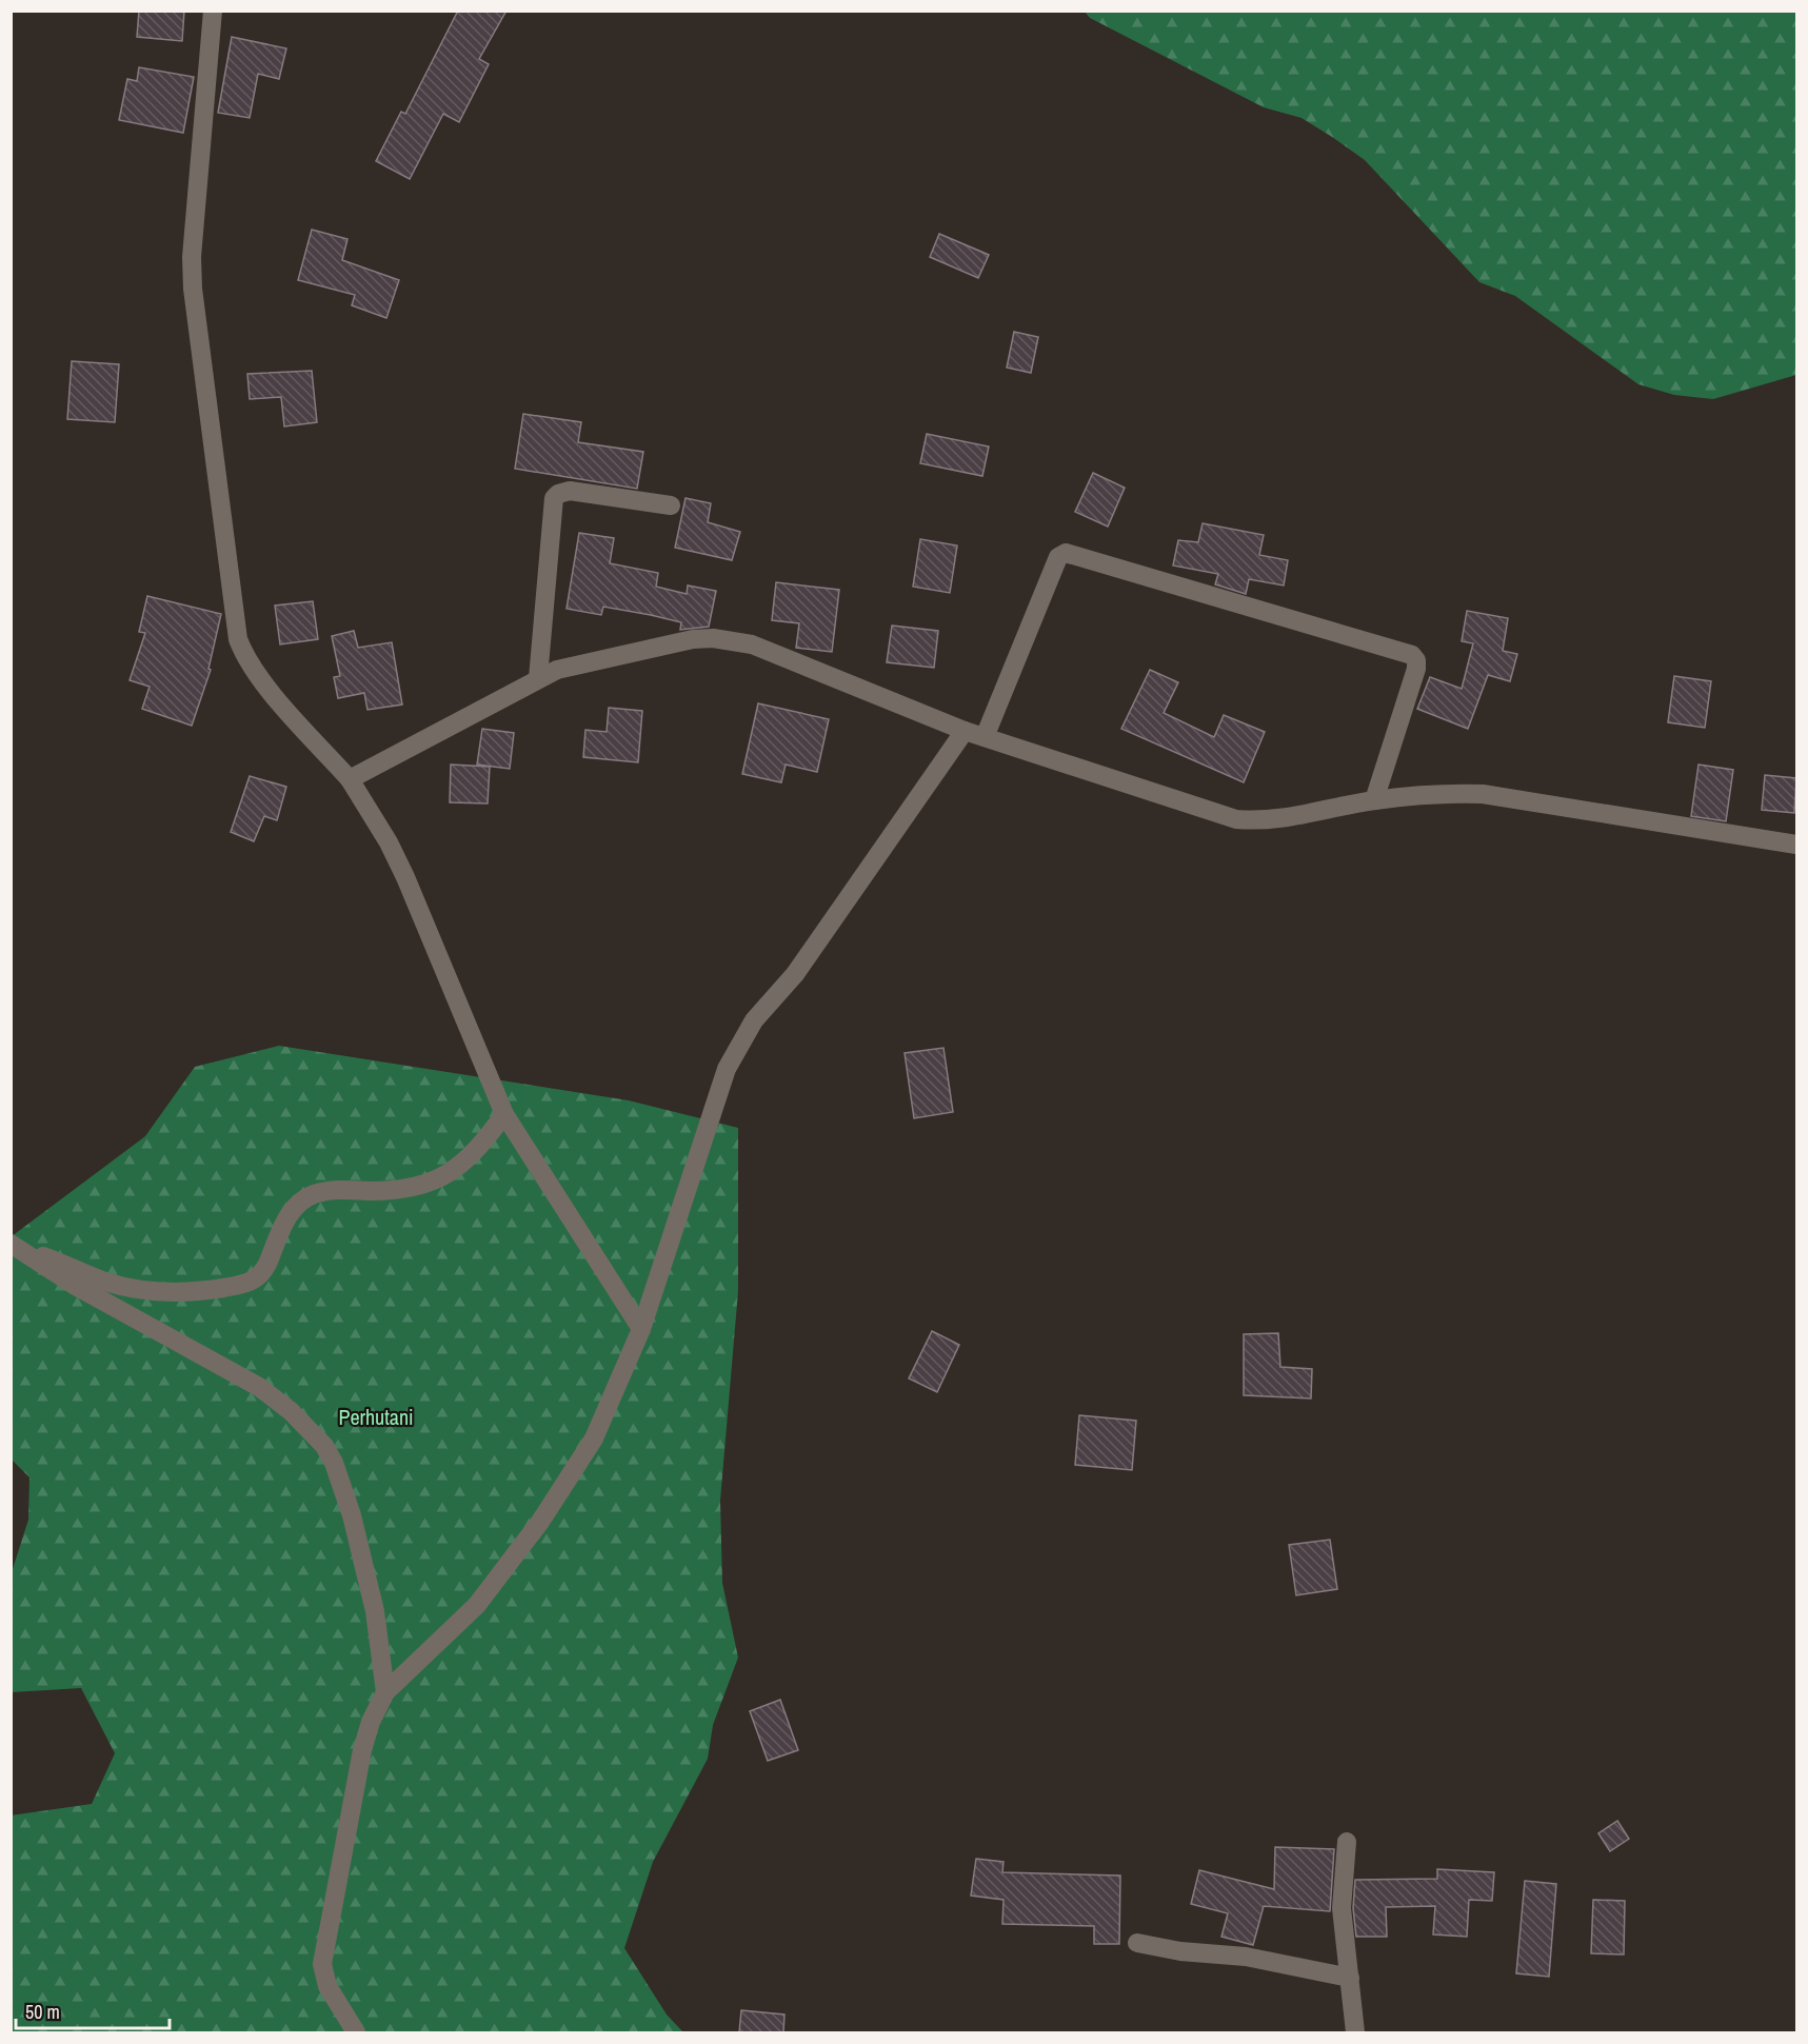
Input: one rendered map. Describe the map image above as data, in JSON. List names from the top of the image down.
{
  "parks": ["Perhutani"],
  "scale_bar": "50 m"
}
